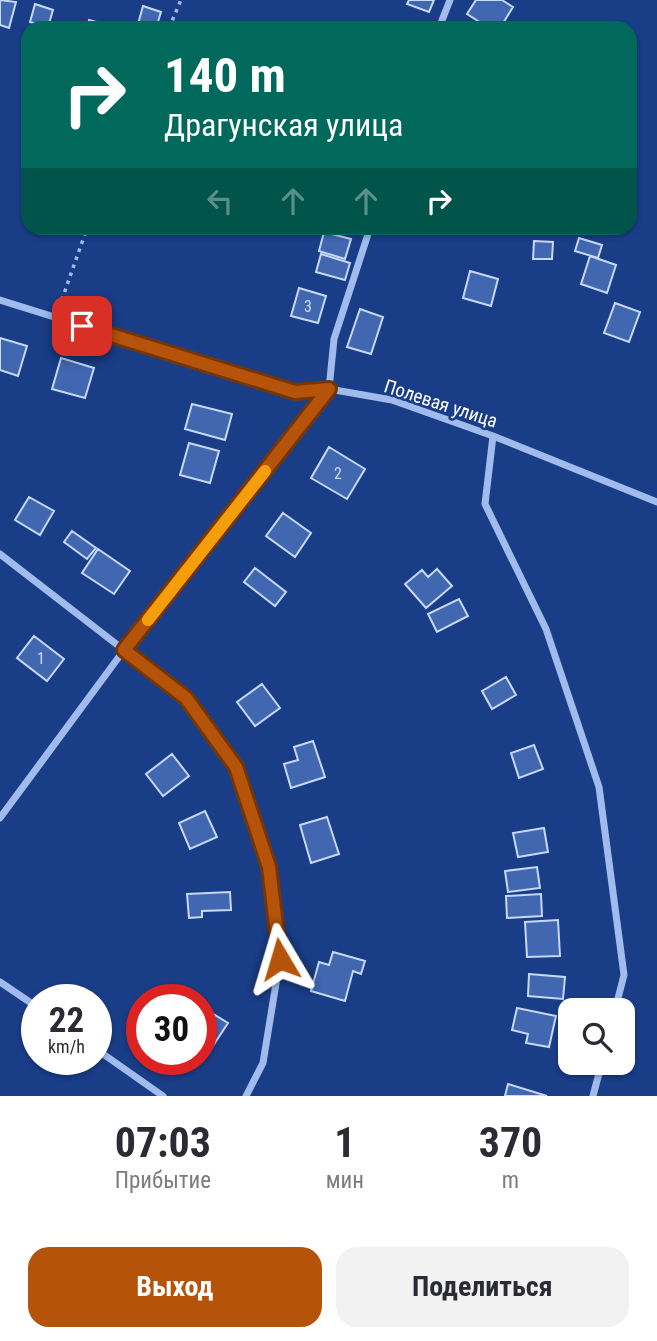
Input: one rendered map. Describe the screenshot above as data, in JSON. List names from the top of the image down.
{
  "streets": {
    "street": ["Полевая улица"]
  },
  "house_numbers": ["3", "2", "1"],
  "page": {
    "turn": ["140 m", "Драгунская улица"],
    "speed": "22 km/h",
    "limit": "30",
    "eta": [
      "07:03",
      "Прибытие",
      "1",
      "мин",
      "370",
      "m"
    ],
    "buttons": ["Выход", "Поделиться"]
  }
}
